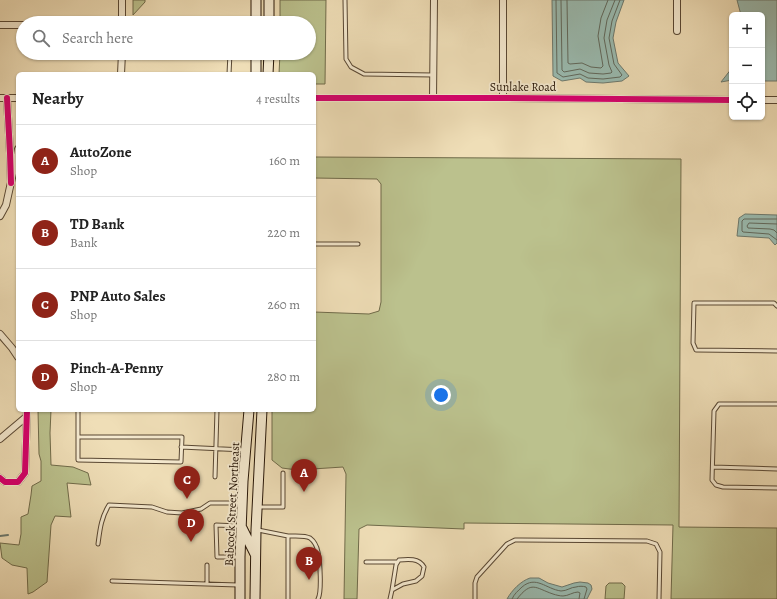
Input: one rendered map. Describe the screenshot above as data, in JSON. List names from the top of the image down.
{
  "streets": {
    "main road": ["Babcock Street Northeast"],
    "street": ["Sunlake Road"]
  },
  "page": {
    "map_buttons": ["+", "−"],
    "search": "Search here",
    "heading": ["Nearby", "4 results"],
    "list": [
      {
        "mark": "A",
        "name": "AutoZone",
        "note": "Shop",
        "value": "160 m"
      },
      {
        "mark": "B",
        "name": "TD Bank",
        "note": "Bank",
        "value": "220 m"
      },
      {
        "mark": "C",
        "name": "PNP Auto Sales",
        "note": "Shop",
        "value": "260 m"
      },
      {
        "mark": "D",
        "name": "Pinch-A-Penny",
        "note": "Shop",
        "value": "280 m"
      }
    ],
    "pins": [
      "A",
      "C",
      "D",
      "B"
    ]
  }
}
